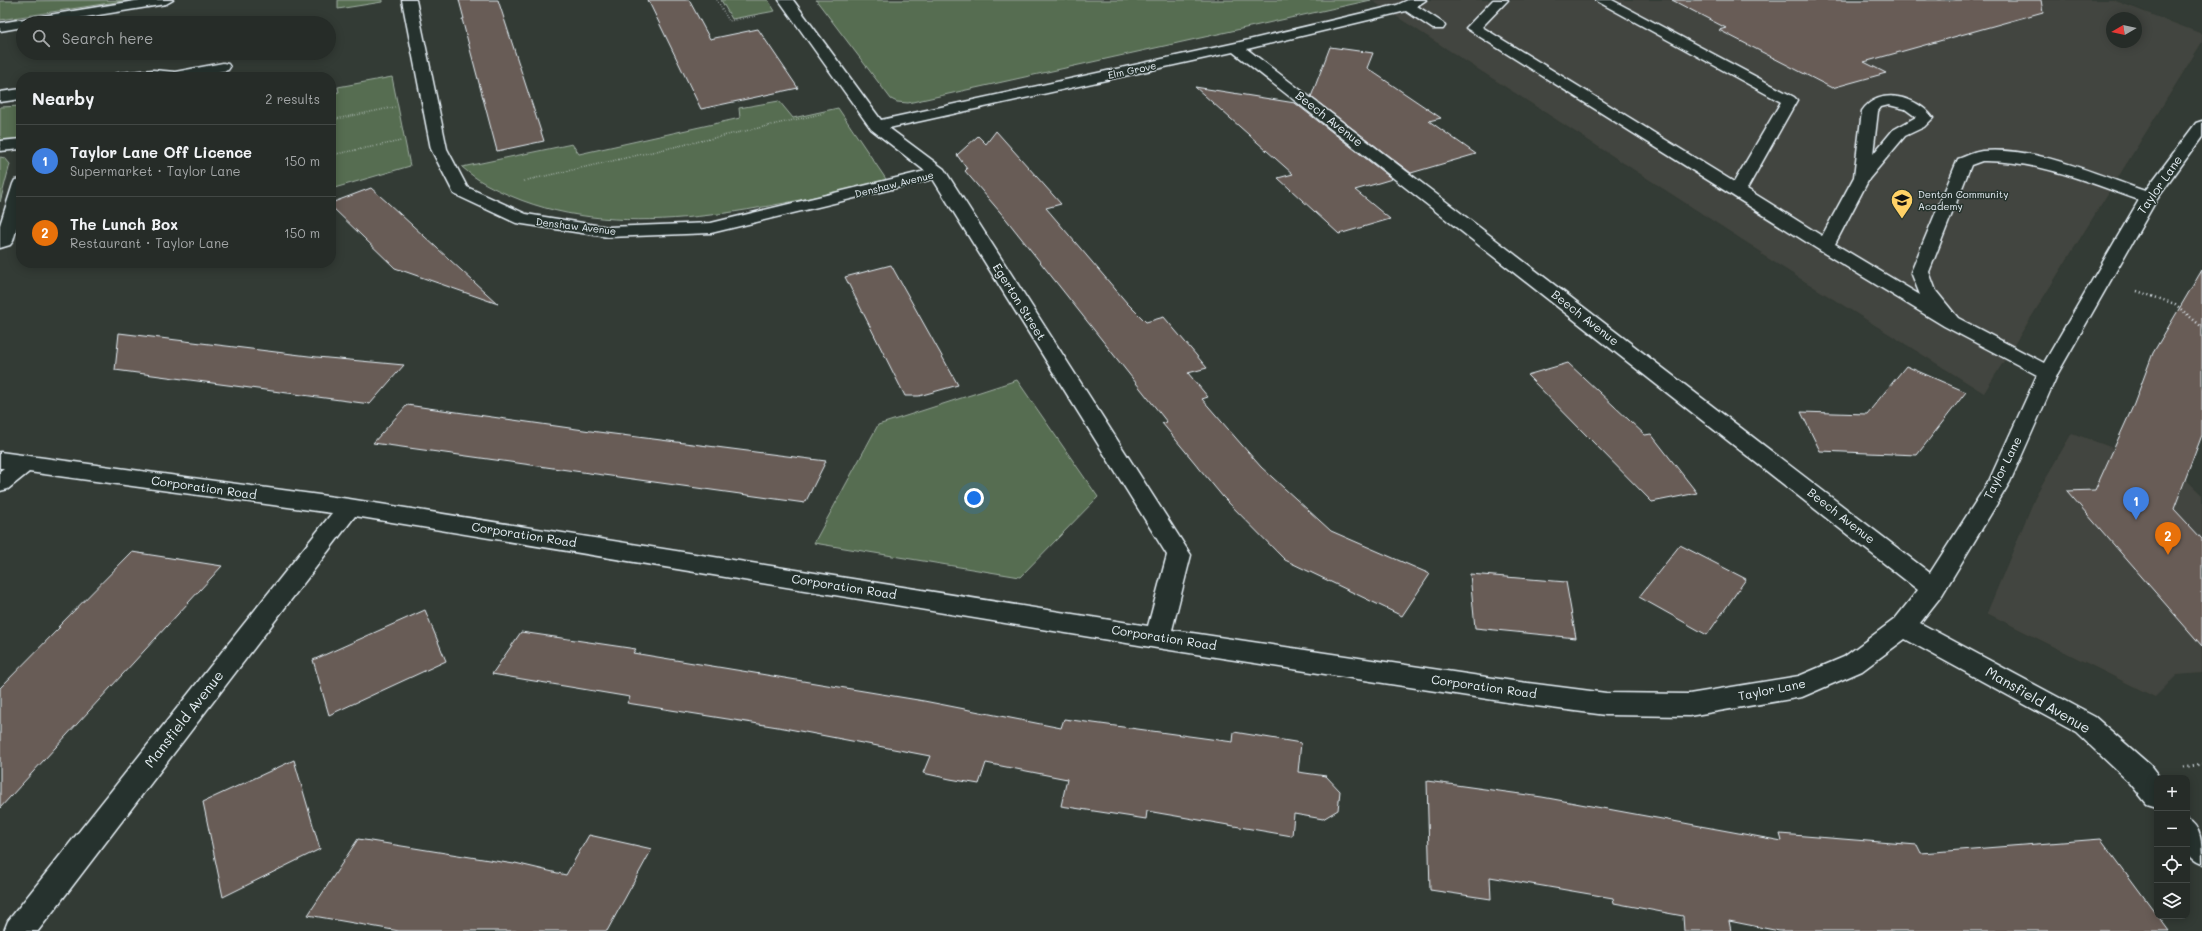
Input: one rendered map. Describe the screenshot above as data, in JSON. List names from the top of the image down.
{
  "streets": {
    "street": [
      "Elm Grove",
      "Beech Avenue",
      "Denshaw Avenue",
      "Taylor Lane",
      "Egerton Street",
      "Corporation Road",
      "Mansfield Avenue"
    ]
  },
  "crossings": [
    ["Elm Grove", "Beech Avenue"],
    ["Elm Grove", "Egerton Street"],
    ["Beech Avenue", "Taylor Lane"],
    ["Denshaw Avenue", "Egerton Street"],
    ["Taylor Lane", "Corporation Road"],
    ["Taylor Lane", "Mansfield Avenue"],
    ["Egerton Street", "Corporation Road"],
    ["Corporation Road", "Mansfield Avenue"]
  ],
  "places": {
    "school or university": ["Denton Community Academy"]
  },
  "north": "left",
  "page": {
    "search": "Search here",
    "heading": ["Nearby", "2 results"],
    "list": [
      {
        "mark": "1",
        "name": "Taylor Lane Off Licence",
        "note": "Supermarket · Taylor Lane",
        "value": "150 m"
      },
      {
        "mark": "2",
        "name": "The Lunch Box",
        "note": "Restaurant · Taylor Lane",
        "value": "150 m"
      }
    ],
    "pins": ["1", "2"],
    "map_buttons": ["+", "−"]
  }
}
